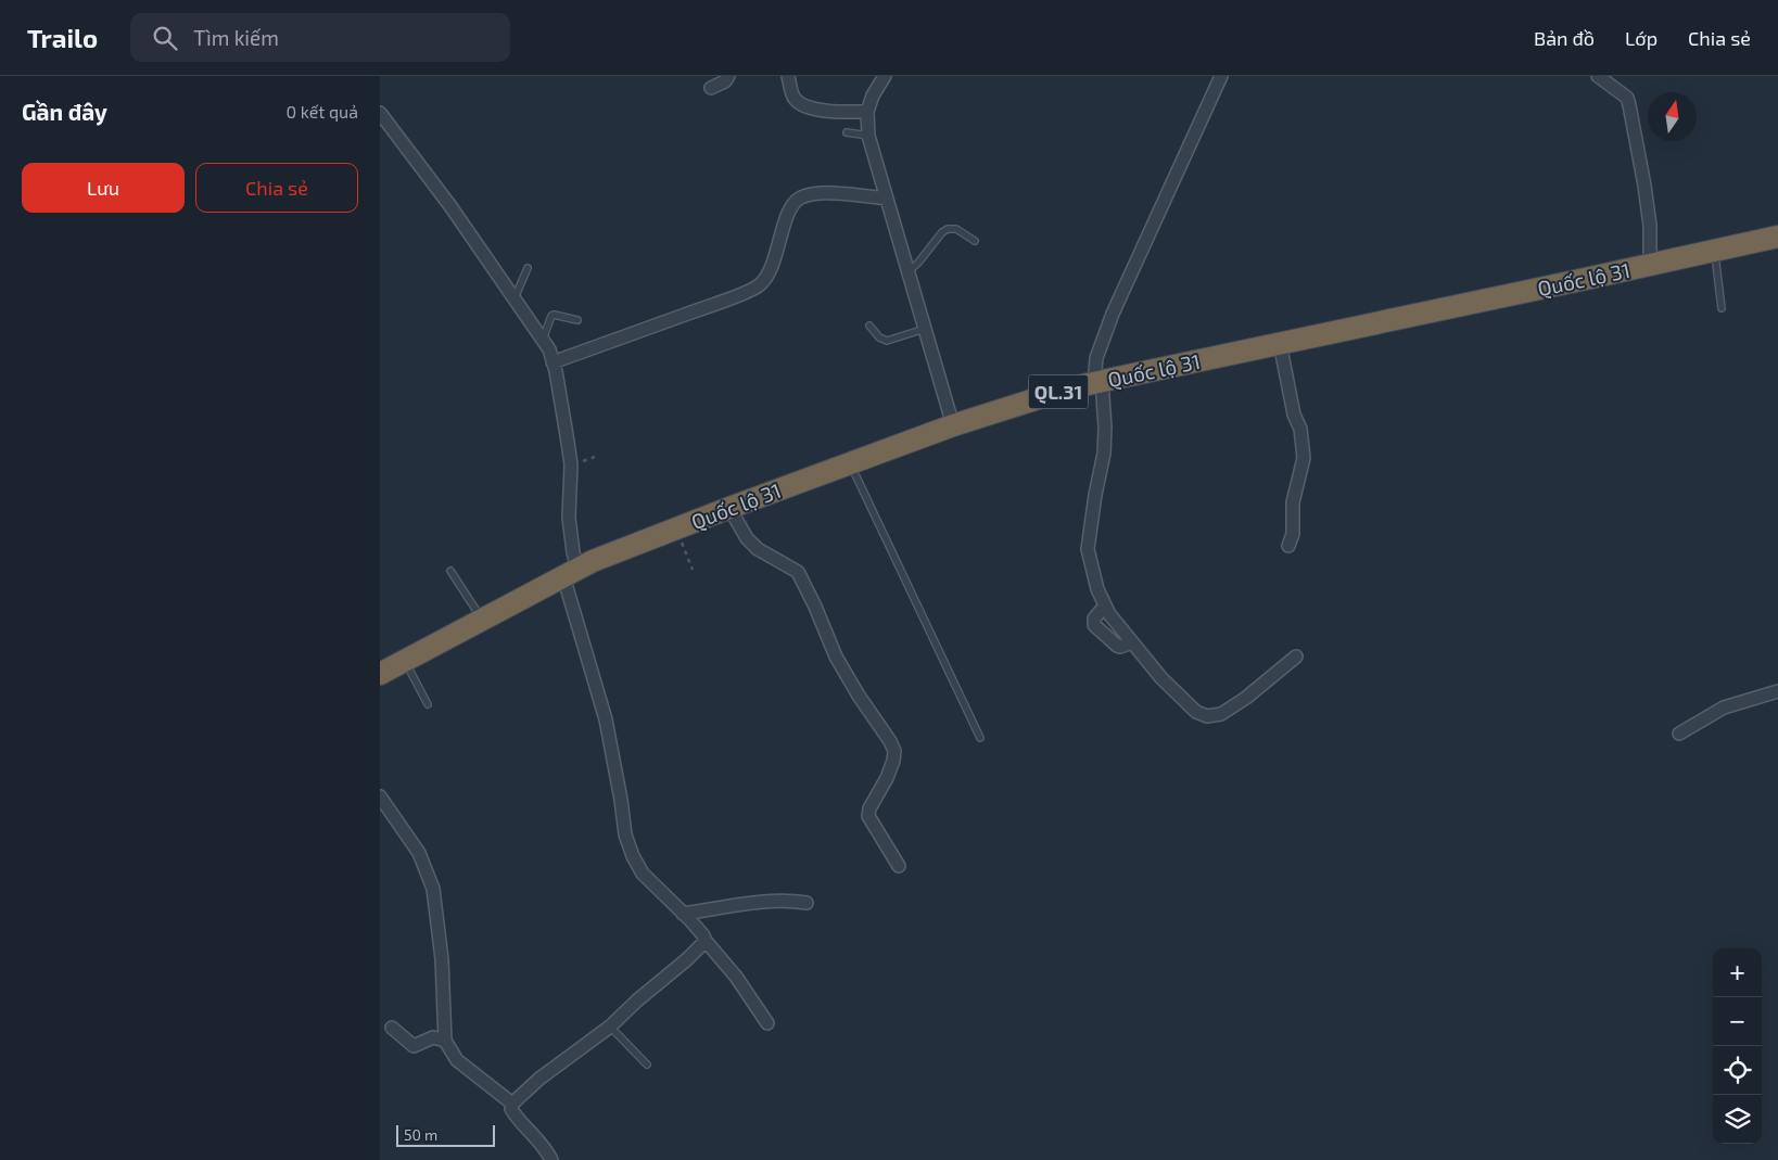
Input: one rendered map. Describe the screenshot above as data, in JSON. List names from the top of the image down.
{
  "streets": {
    "highway": ["Quốc lộ 31", "QL.31"]
  },
  "scale_bar": "50 m",
  "north": "top",
  "page": {
    "header": "Trailo",
    "search": "Tìm kiếm",
    "nav": ["Bản đồ", "Lớp", "Chia sẻ"],
    "heading": ["Gần đây", "0 kết quả"],
    "buttons": ["Lưu", "Chia sẻ"],
    "map_buttons": ["+", "−"],
    "scale": "50 m"
  }
}
